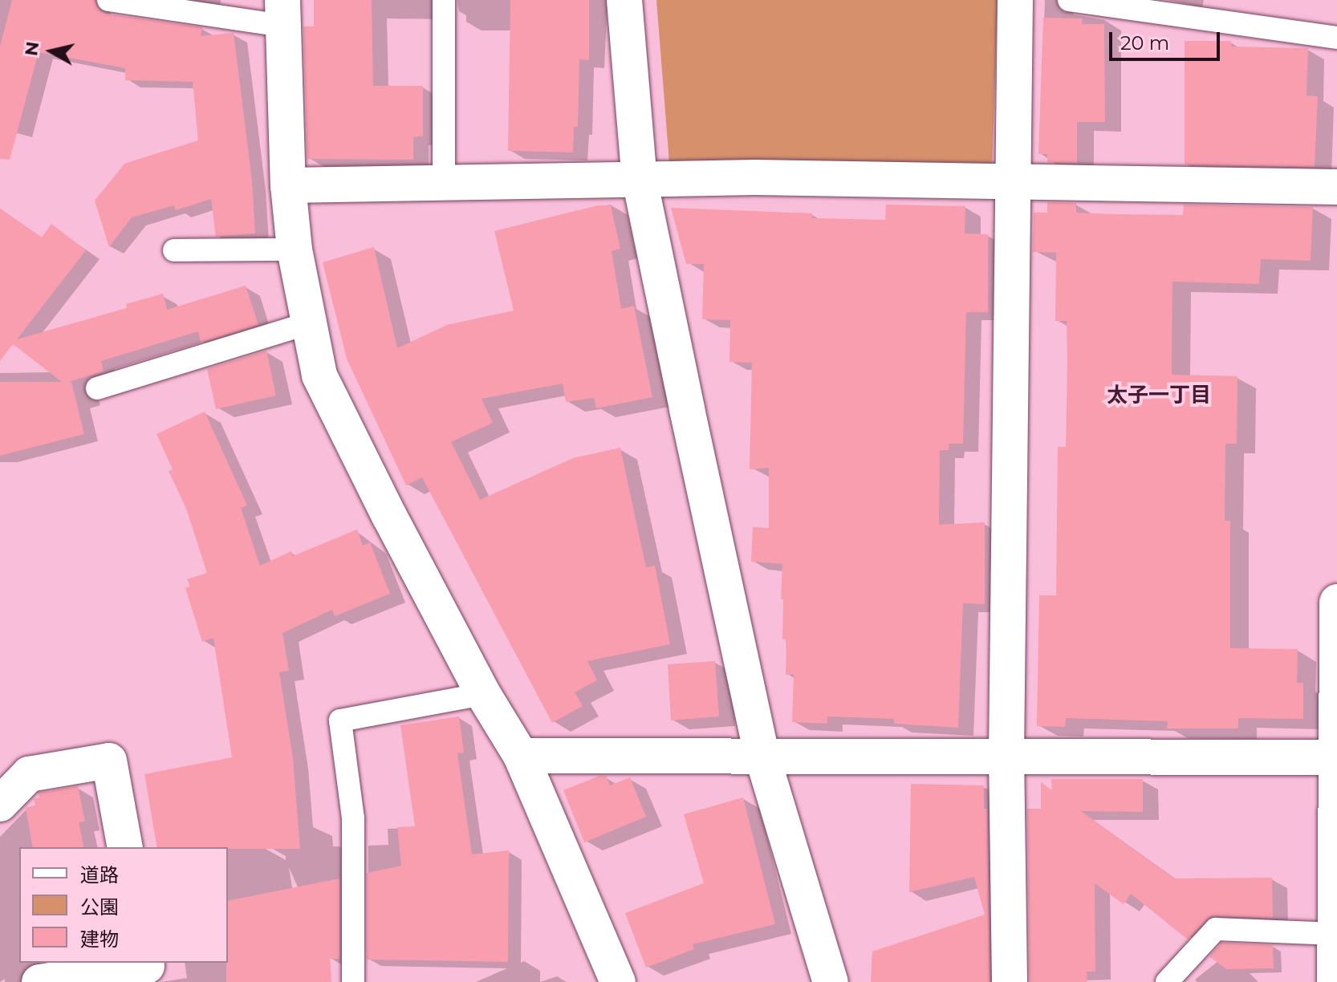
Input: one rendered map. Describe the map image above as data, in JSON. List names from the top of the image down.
{
  "districts": ["太子一丁目"],
  "legend": ["道路", "公園", "建物"],
  "scale_bar": "20 m",
  "north": "left"
}
